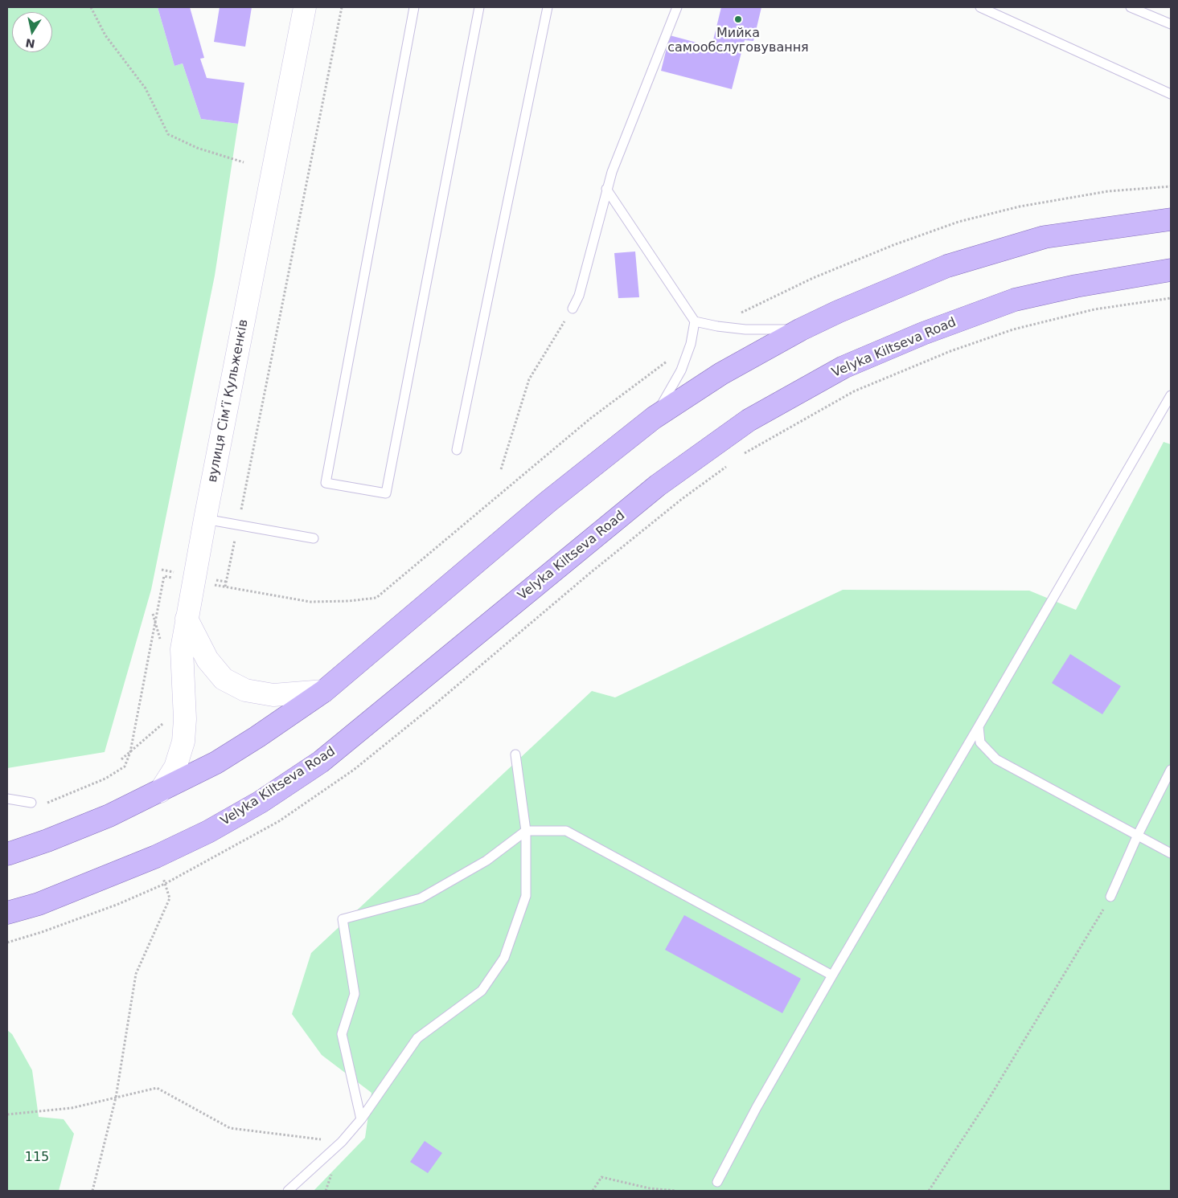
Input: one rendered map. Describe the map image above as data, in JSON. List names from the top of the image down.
{
  "streets": {
    "main road": ["Velyka Kiltseva Road", "вулиця Сімʼї Кульженків"]
  },
  "parks": ["115"],
  "places": ["Мийка самообслуговування"],
  "north": "bottom"
}
